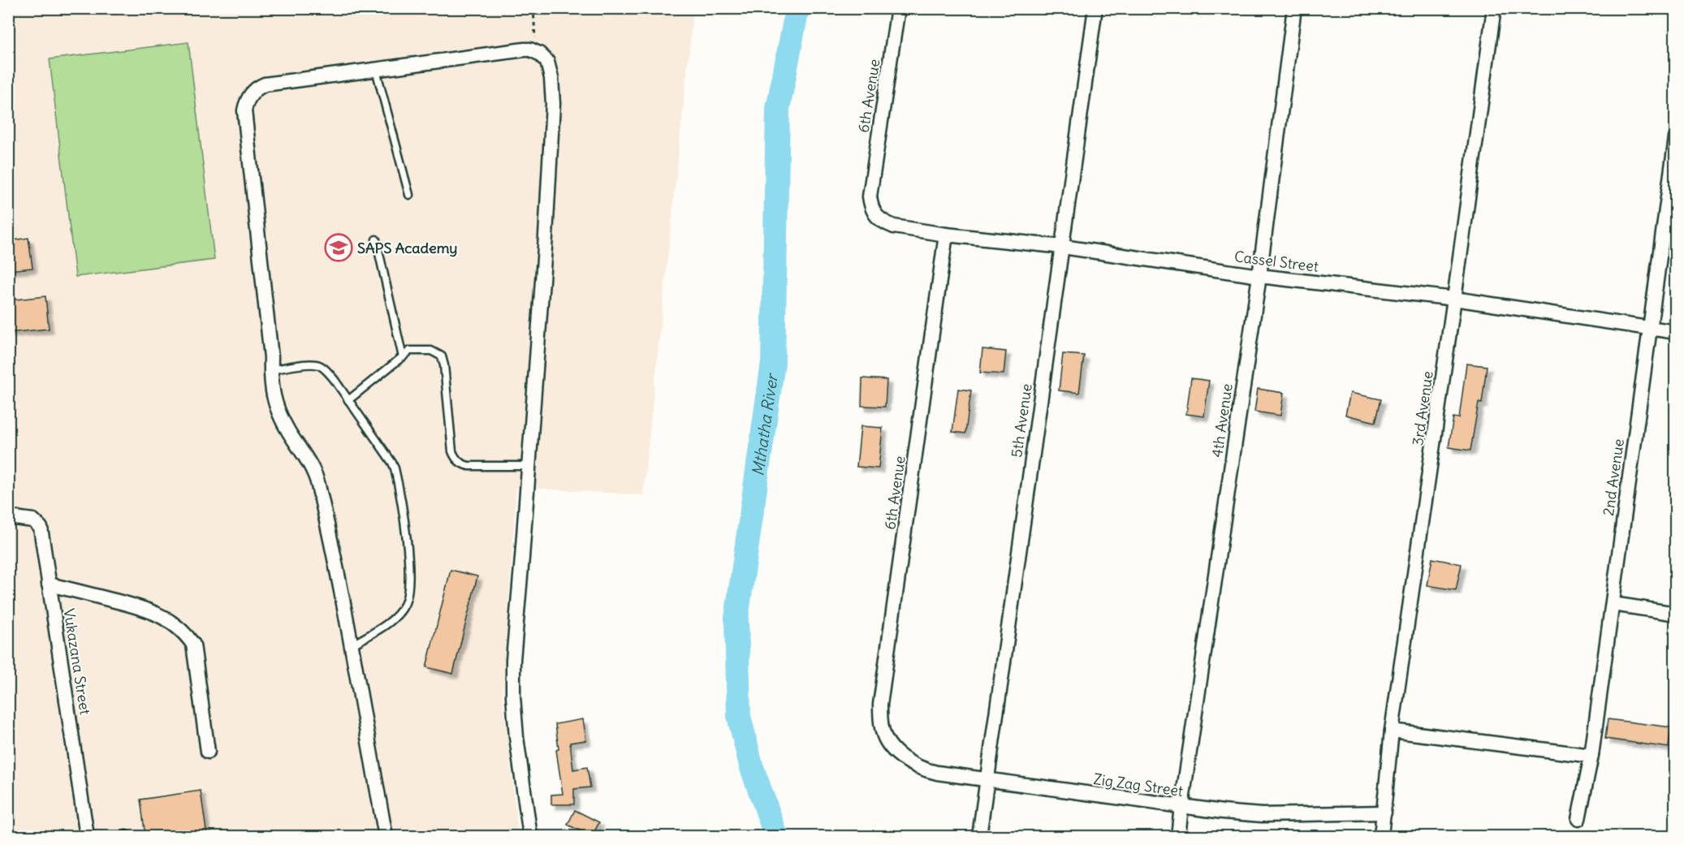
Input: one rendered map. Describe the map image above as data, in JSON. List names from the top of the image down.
{
  "streets": {
    "street": [
      "6th Avenue",
      "Cassel Street",
      "3rd Avenue",
      "5th Avenue",
      "4th Avenue",
      "2nd Avenue",
      "Vukazana Street",
      "Zig Zag Street"
    ]
  },
  "crossings": [
    ["6th Avenue", "Cassel Street"],
    ["6th Avenue", "Zig Zag Street"],
    ["Cassel Street", "3rd Avenue"],
    ["Cassel Street", "5th Avenue"],
    ["Cassel Street", "4th Avenue"],
    ["Cassel Street", "2nd Avenue"],
    ["3rd Avenue", "Zig Zag Street"],
    ["5th Avenue", "Zig Zag Street"],
    ["4th Avenue", "Zig Zag Street"]
  ],
  "water": ["Mthatha River"],
  "places": {
    "school or university": ["SAPS Academy"]
  }
}
